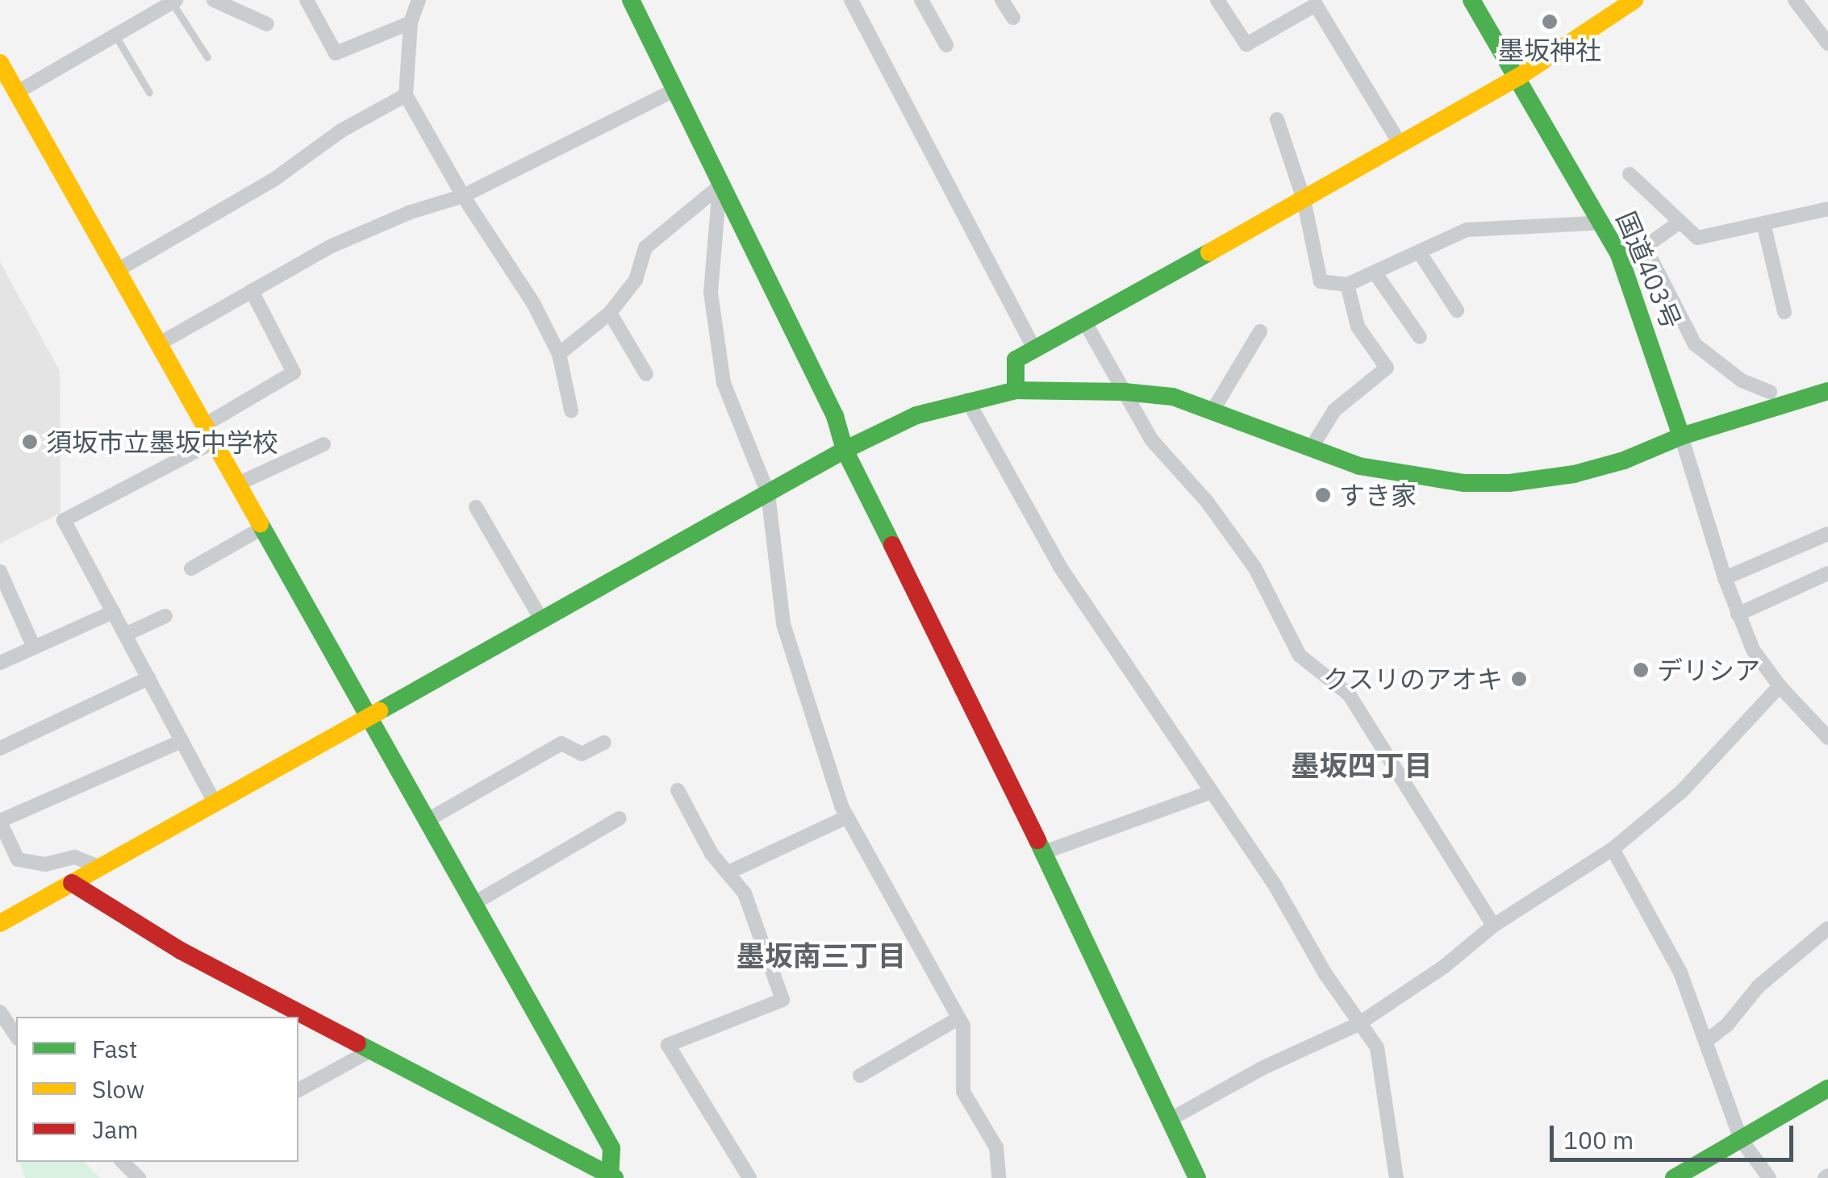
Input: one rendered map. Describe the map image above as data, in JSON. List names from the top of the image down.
{
  "streets": {
    "main road": ["国道403号"]
  },
  "districts": ["墨坂四丁目", "墨坂南三丁目"],
  "places": [
    "墨坂神社",
    "須坂市立墨坂中学校",
    "すき家",
    "デリシア",
    "クスリのアオキ"
  ],
  "legend": ["Fast", "Slow", "Jam"],
  "scale_bar": "100 m"
}
